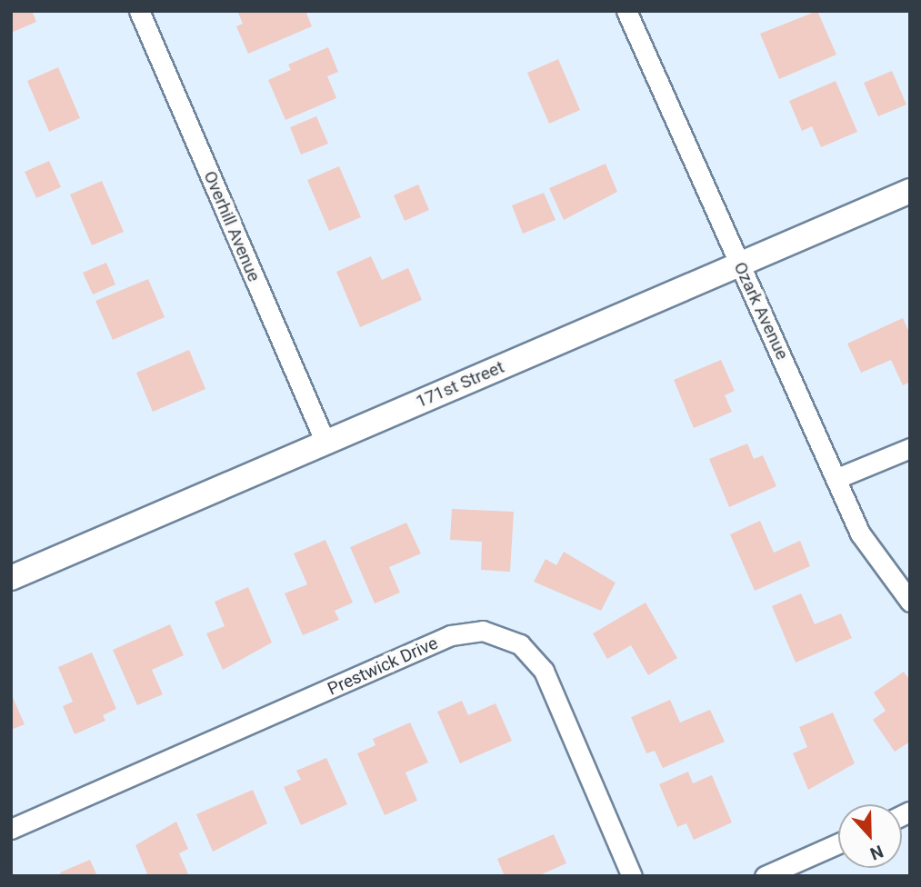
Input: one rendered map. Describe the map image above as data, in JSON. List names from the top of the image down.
{
  "streets": {
    "street": [
      "Overhill Avenue",
      "Ozark Avenue",
      "171st Street",
      "Prestwick Drive"
    ]
  },
  "crossings": [
    ["Overhill Avenue", "171st Street"],
    ["Ozark Avenue", "171st Street"]
  ],
  "north": "bottom"
}
